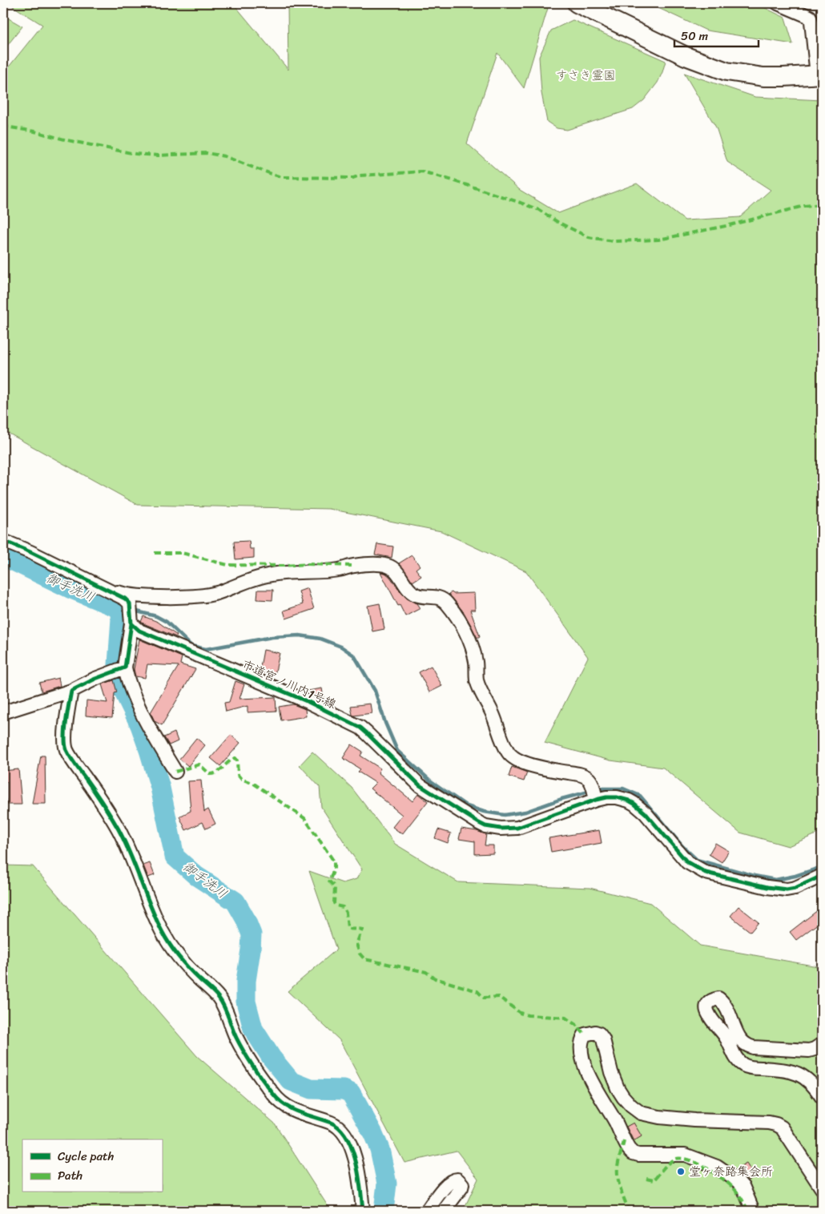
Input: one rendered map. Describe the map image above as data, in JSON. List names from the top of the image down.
{
  "streets": {
    "street": ["市道宮ノ川内1号線"]
  },
  "water": ["御手洗川"],
  "parks": ["すさき霊園"],
  "places": ["堂ヶ奈路集会所"],
  "legend": ["Cycle path", "Path"],
  "scale_bar": "50 m"
}
